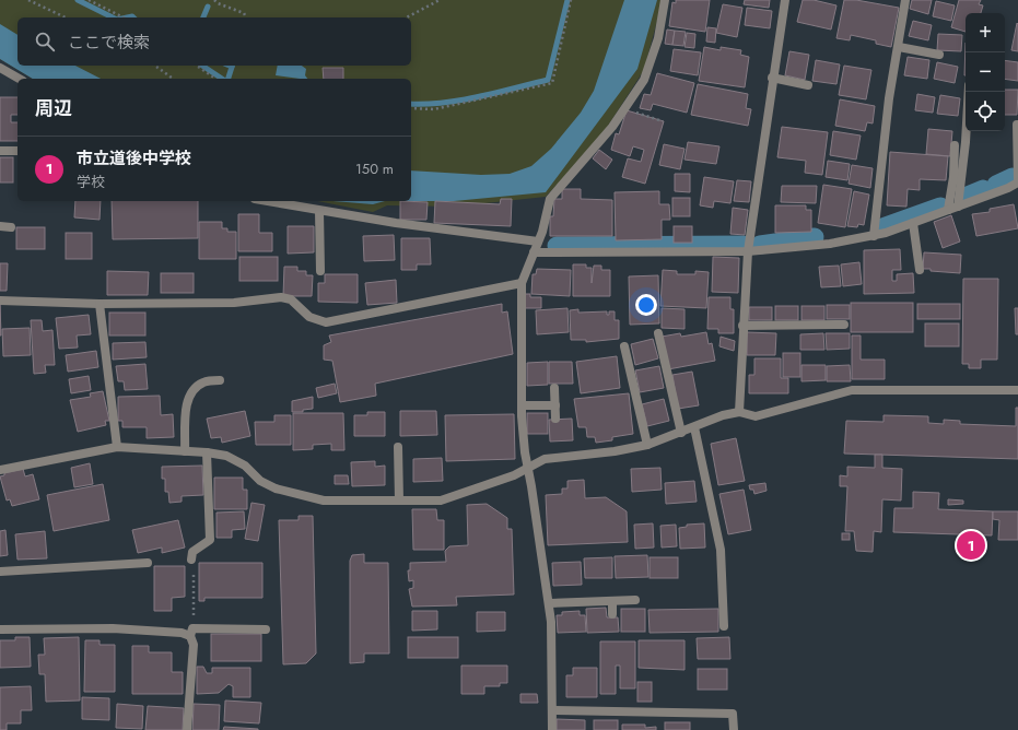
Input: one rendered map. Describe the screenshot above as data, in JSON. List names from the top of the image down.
{
  "page": {
    "map_buttons": ["+", "−"],
    "search": "ここで検索",
    "heading": "周辺",
    "list": [
      {
        "mark": "1",
        "name": "市立道後中学校",
        "note": "学校",
        "value": "150 m"
      }
    ],
    "pins": "1"
  }
}
